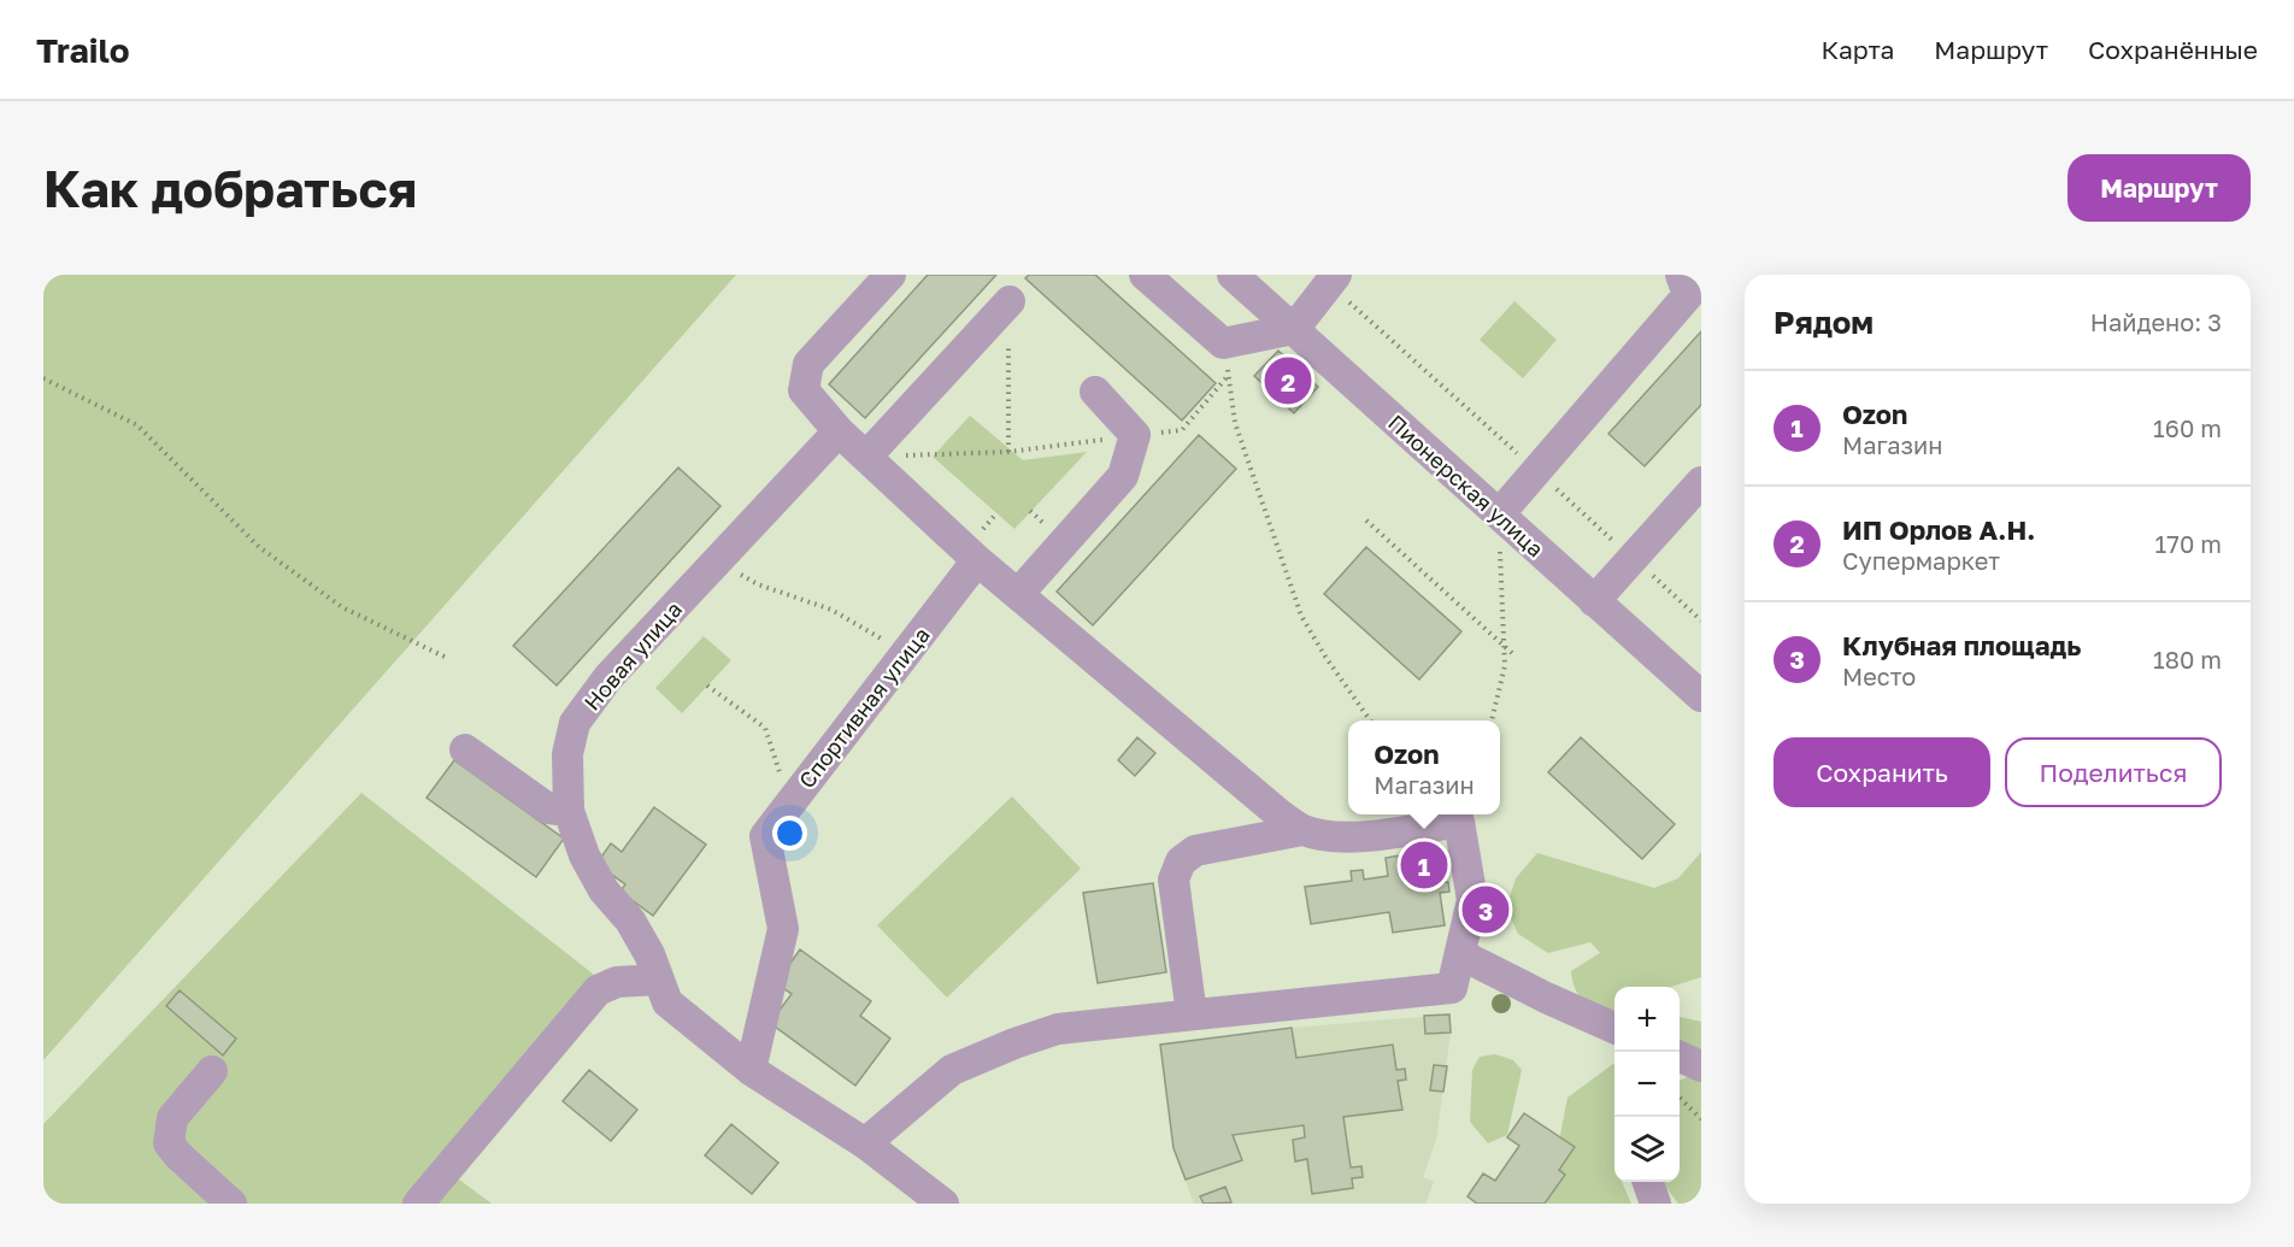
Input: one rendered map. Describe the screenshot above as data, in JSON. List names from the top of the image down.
{
  "streets": {
    "street": ["Пионерская улица", "Новая улица", "Спортивная улица"]
  },
  "crossings": [
    ["Новая улица", "Спортивная улица"]
  ],
  "page": {
    "header": "Trailo",
    "nav": ["Карта", "Маршрут", "Сохранённые"],
    "buttons": [
      "Маршрут",
      ["Сохранить", "Поделиться"]
    ],
    "title": "Как добраться",
    "heading": ["Рядом", "Найдено: 3"],
    "pins": ["2", "1", "3"],
    "list": [
      {
        "mark": "1",
        "name": "Ozon",
        "note": "Магазин",
        "value": "160 m"
      },
      {
        "mark": "2",
        "name": "ИП Орлов А.Н.",
        "note": "Супермаркет",
        "value": "170 m"
      },
      {
        "mark": "3",
        "name": "Клубная площадь",
        "note": "Место",
        "value": "180 m"
      }
    ],
    "popup": ["Ozon", "Магазин"],
    "map_buttons": ["+", "−"]
  }
}
